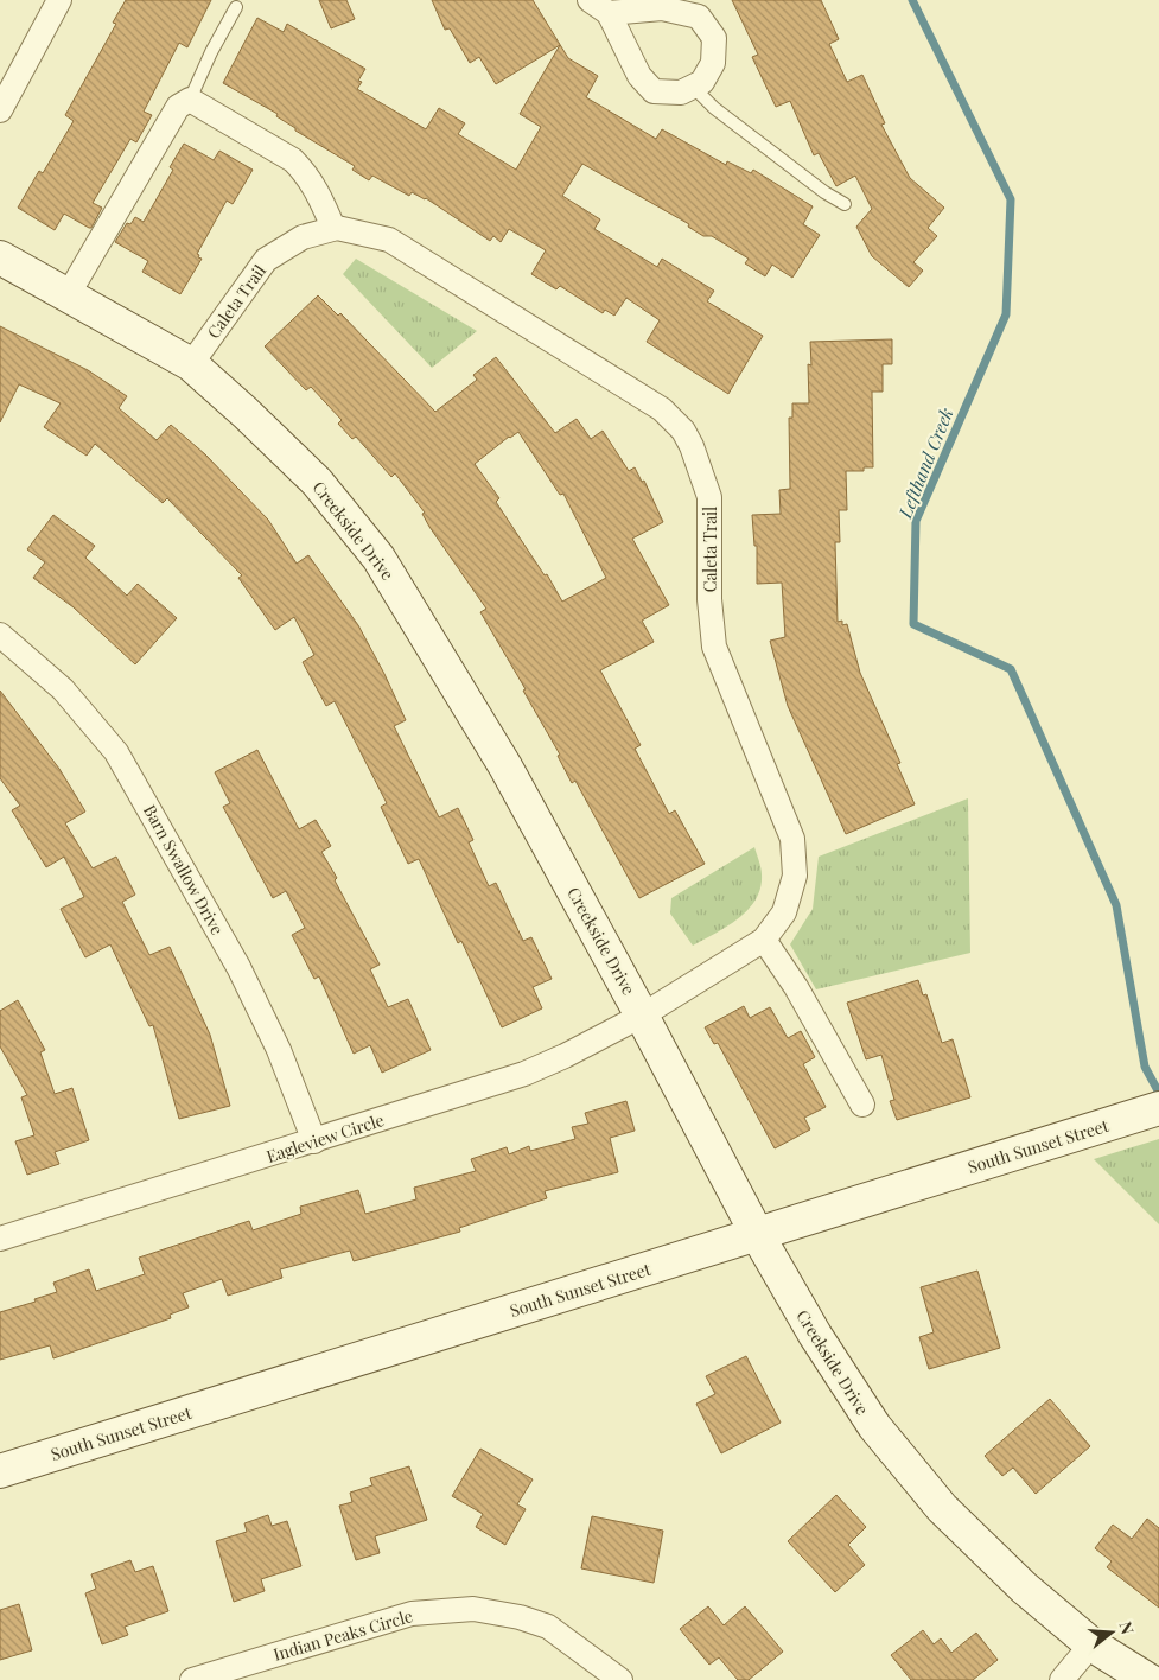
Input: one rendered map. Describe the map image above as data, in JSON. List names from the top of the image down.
{
  "streets": {
    "street": [
      "Caleta Trail",
      "Creekside Drive",
      "Barn Swallow Drive",
      "Eagleview Circle",
      "South Sunset Street",
      "Indian Peaks Circle"
    ]
  },
  "crossings": [
    ["Caleta Trail", "Creekside Drive"],
    ["Caleta Trail", "Eagleview Circle"],
    ["Creekside Drive", "Eagleview Circle"],
    ["Creekside Drive", "South Sunset Street"],
    ["Barn Swallow Drive", "Eagleview Circle"]
  ],
  "water": ["Lefthand Creek"],
  "north": "right"
}
